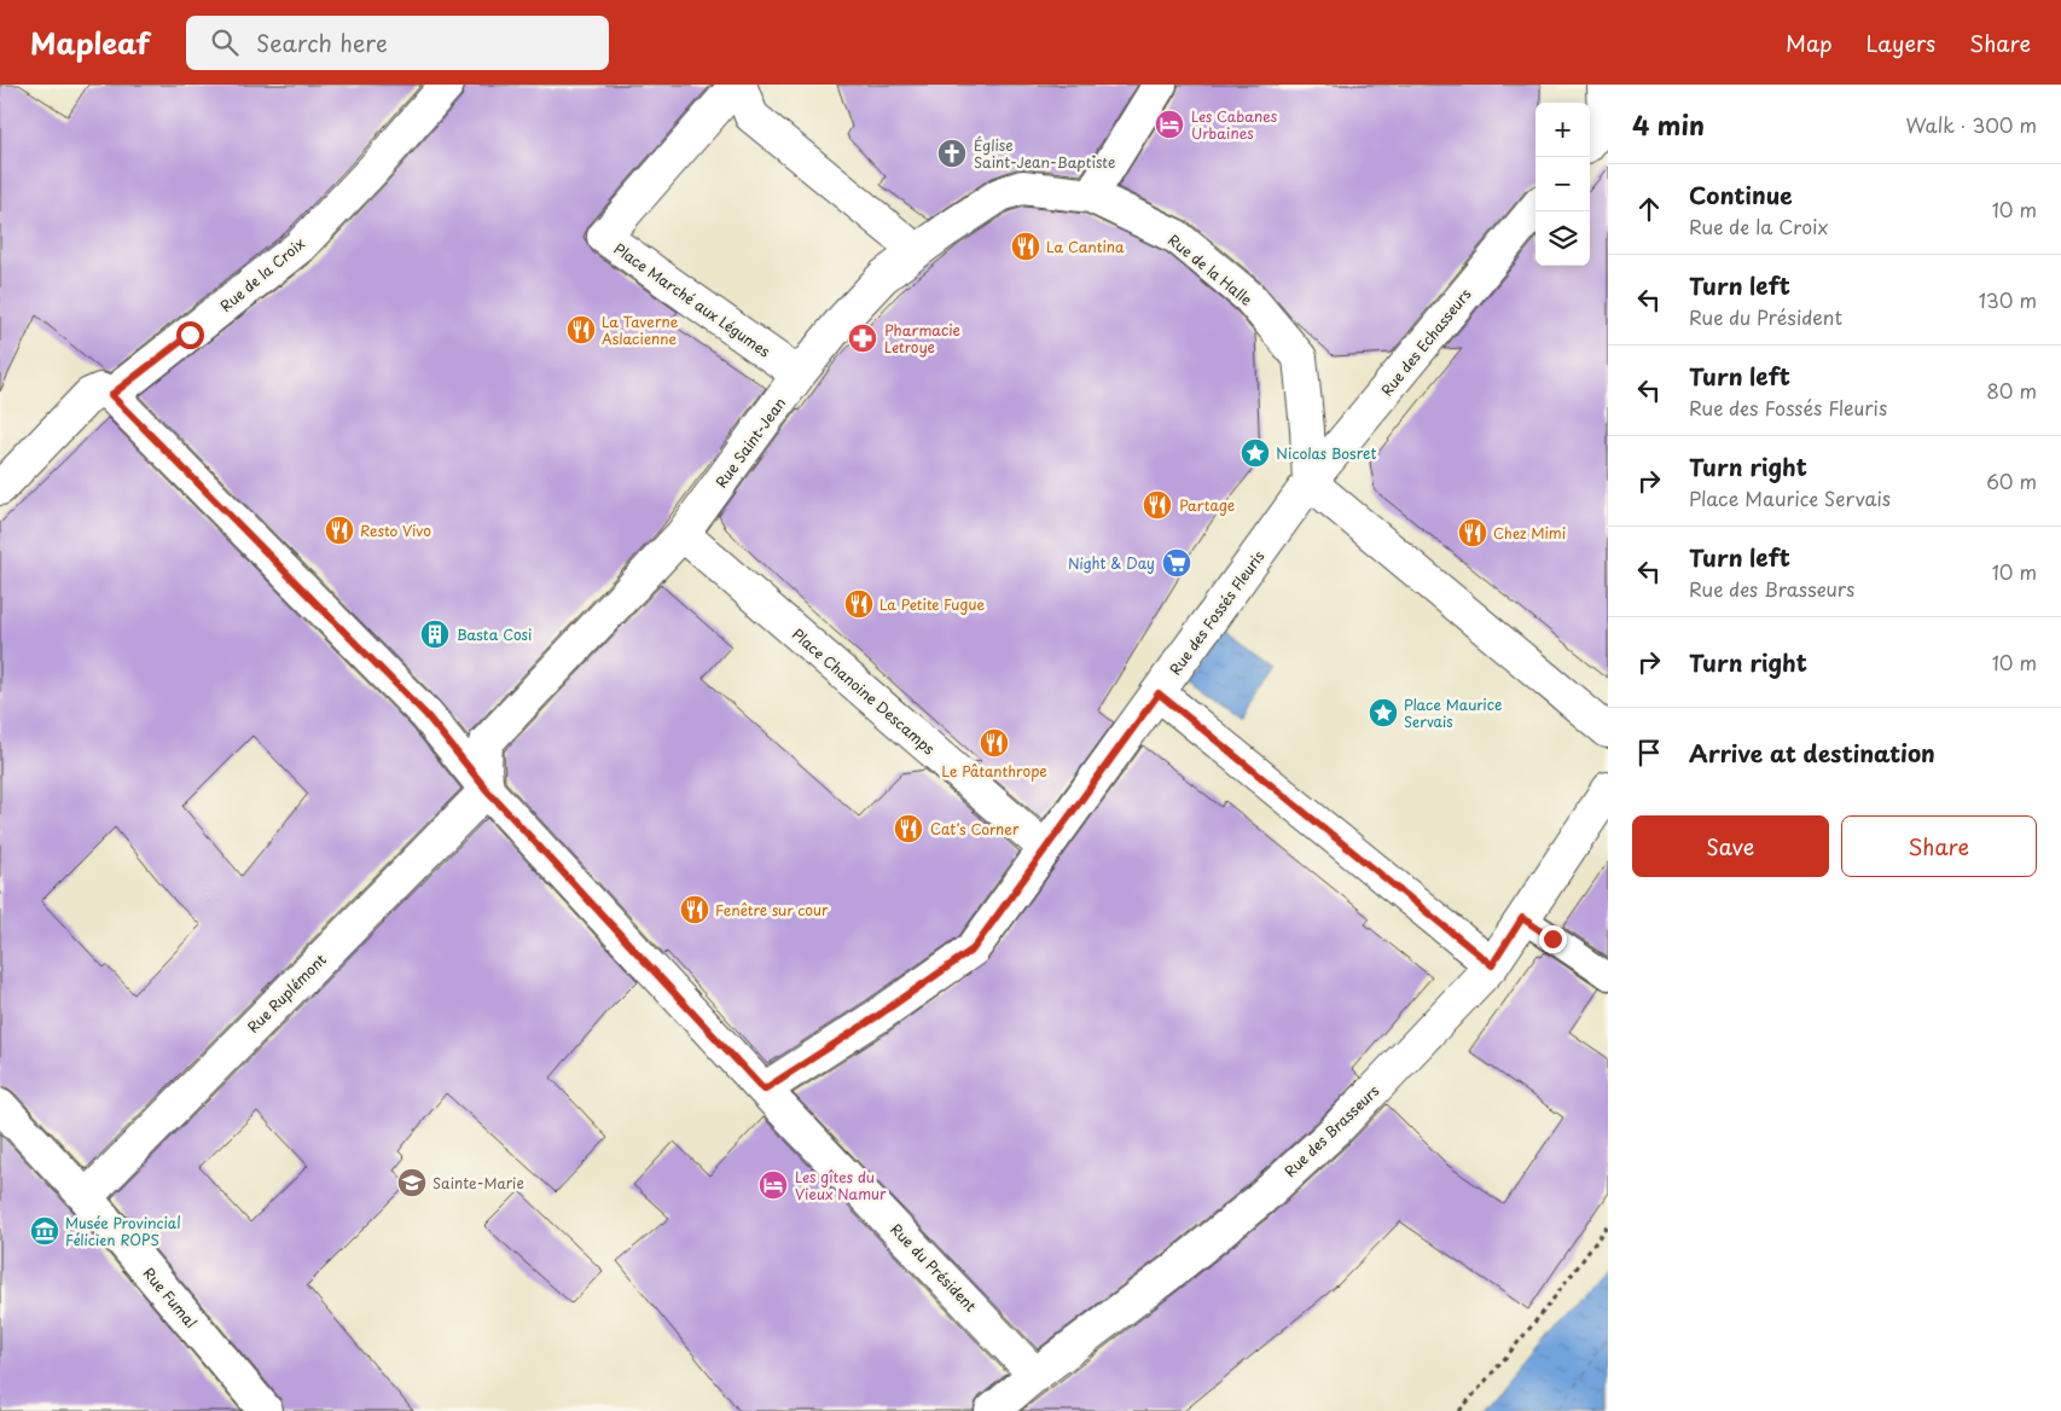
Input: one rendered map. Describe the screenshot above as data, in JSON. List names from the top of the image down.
{
  "streets": {
    "street": [
      "Rue de la Halle",
      "Rue de la Croix",
      "Place Marché aux Légumes",
      "Rue des Echasseurs",
      "Rue Saint-Jean",
      "Rue des Fossés Fleuris",
      "Place Chanoine Descamps",
      "Rue Ruplémont",
      "Rue des Brasseurs",
      "Rue du Président",
      "Rue Fumal"
    ]
  },
  "crossings": [
    ["Rue de la Halle", "Rue des Echasseurs"],
    ["Rue de la Halle", "Rue Saint-Jean"],
    ["Rue de la Halle", "Rue des Fossés Fleuris"],
    ["Rue de la Croix", "Rue du Président"],
    ["Place Marché aux Légumes", "Rue Saint-Jean"],
    ["Rue des Echasseurs", "Rue des Fossés Fleuris"],
    ["Rue Saint-Jean", "Place Chanoine Descamps"],
    ["Rue Saint-Jean", "Rue Ruplémont"],
    ["Rue Saint-Jean", "Rue du Président"],
    ["Rue des Fossés Fleuris", "Place Chanoine Descamps"],
    ["Rue des Fossés Fleuris", "Rue du Président"],
    ["Rue Ruplémont", "Rue du Président"],
    ["Rue Ruplémont", "Rue Fumal"],
    ["Rue des Brasseurs", "Rue du Président"]
  ],
  "places": {
    "hotel": ["Les Cabanes Urbaines", "Les gîtes du Vieux Namur"],
    "church": ["Église Saint-Jean-Baptiste"],
    "restaurant": [
      "La Cantina",
      "La Taverne Aslacienne",
      "Partage",
      "Resto Vivo",
      "Chez Mimi",
      "La Petite Fugue",
      "Le Pâtanthrope",
      "Cat's Corner",
      "Fenêtre sur cour"
    ],
    "pharmacy": ["Pharmacie Letroye"],
    "place": ["Nicolas Bosret", "Place Maurice Servais"],
    "supermarket": ["Night & Day"],
    "building": ["Basta Cosi"],
    "school or university": ["Sainte-Marie"],
    "museum": ["Musée Provincial Félicien ROPS"]
  },
  "page": {
    "header": "Mapleaf",
    "search": "Search here",
    "nav": ["Map", "Layers", "Share"],
    "heading": ["4 min", "Walk · 300 m"],
    "map_buttons": ["+", "−"],
    "list": [
      ["Continue", "Rue de la Croix", "10 m"],
      ["Turn left", "Rue du Président", "130 m"],
      ["Turn left", "Rue des Fossés Fleuris", "80 m"],
      ["Turn right", "Place Maurice Servais", "60 m"],
      ["Turn left", "Rue des Brasseurs", "10 m"],
      ["Turn right", "10 m"],
      "Arrive at destination"
    ],
    "buttons": ["Save", "Share"]
  }
}
